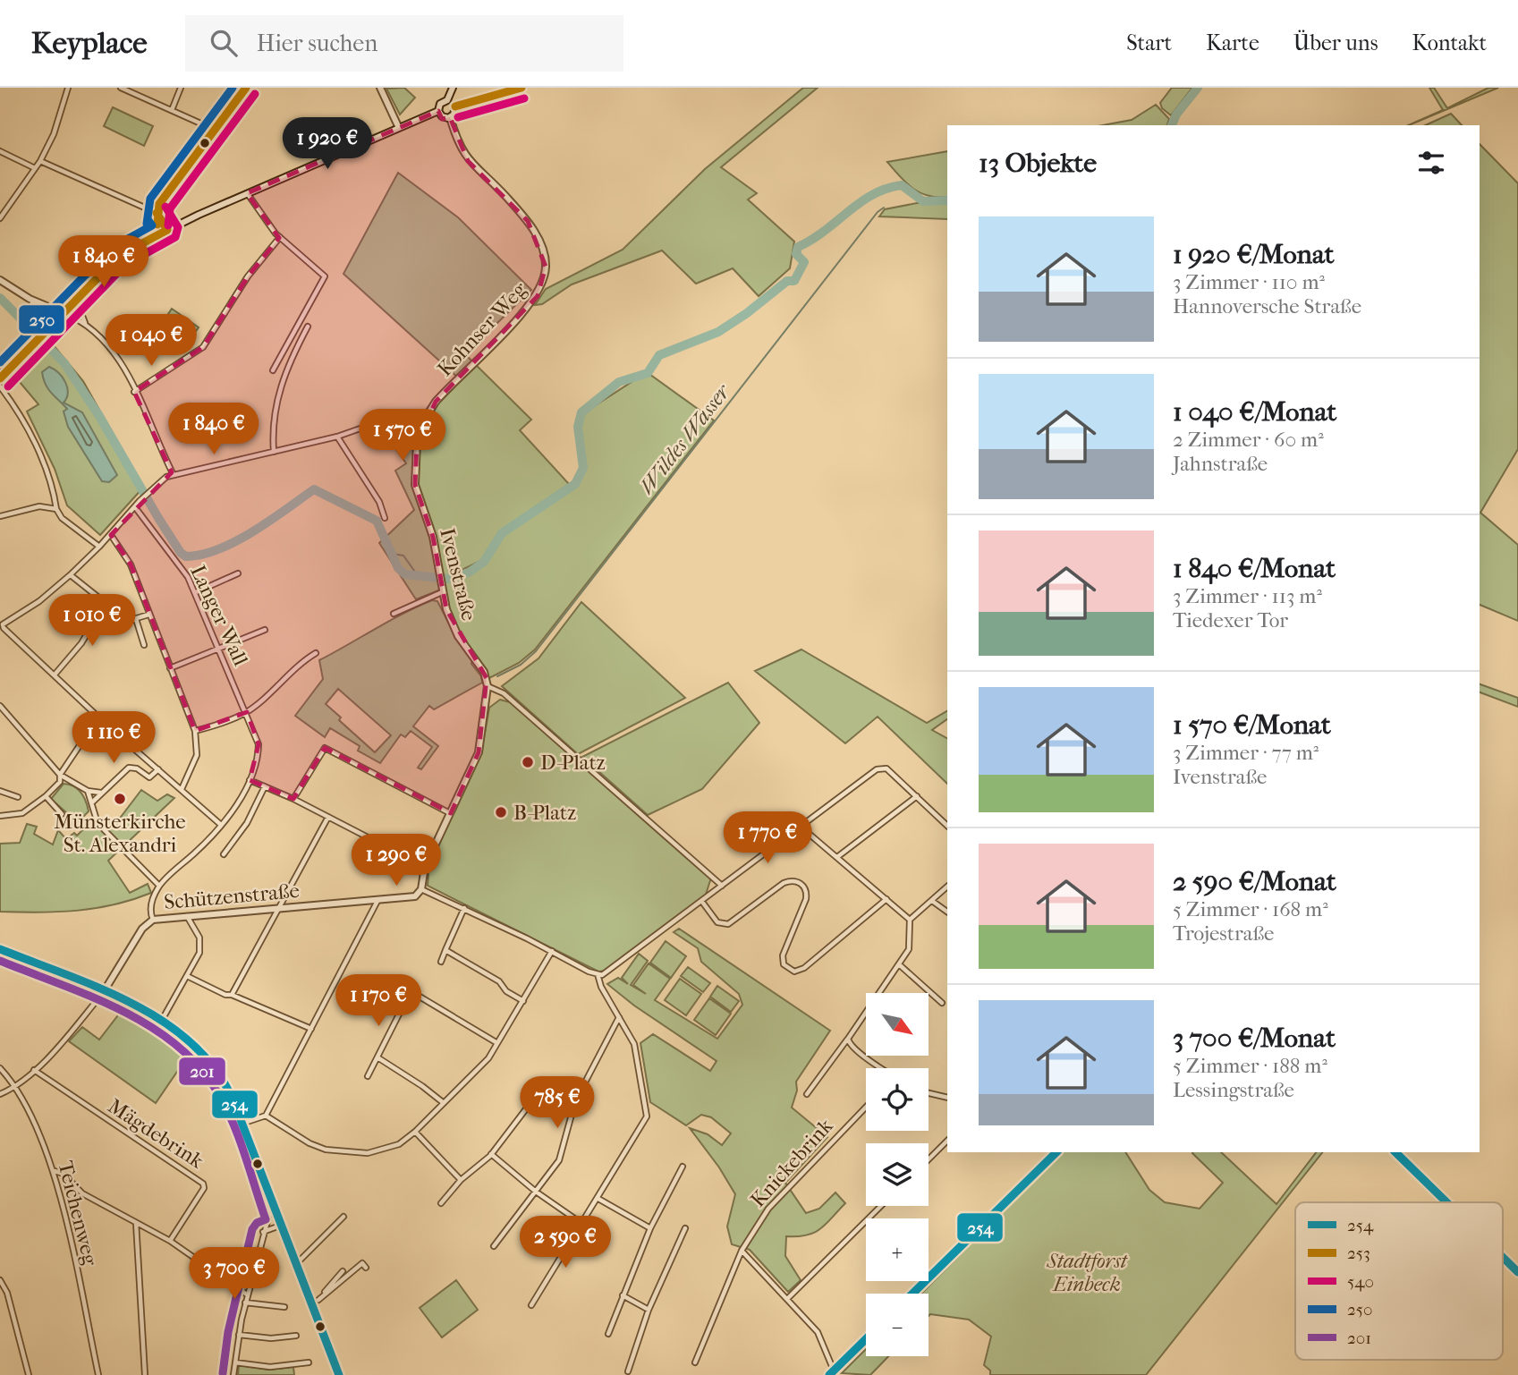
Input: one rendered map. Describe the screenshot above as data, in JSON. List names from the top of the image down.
{
  "streets": {
    "street": [
      "Kohnser Weg",
      "Ivenstraße",
      "Langer Wall",
      "Schützenstraße",
      "Mägdebrink",
      "Knickebrink",
      "Teichenweg"
    ]
  },
  "crossings": [
    ["Kohnser Weg", "Ivenstraße"]
  ],
  "water": ["Wildes Wasser"],
  "parks": ["Stadtforst Einbeck"],
  "places": ["D-Platz", "Münsterkirche St. Alexandri", "B-Platz"],
  "lines": [
    "transit line 253",
    "transit line 250",
    "transit line 540",
    "transit line 254",
    "transit line 201"
  ],
  "legend": [
    "254",
    "253",
    "540",
    "250",
    "201"
  ],
  "north": "bottom right",
  "page": {
    "header": "Keyplace",
    "search": "Hier suchen",
    "nav": [
      "Start",
      "Karte",
      "Über uns",
      "Kontakt"
    ],
    "price": [
      "1 920 €",
      "1 840 €",
      "1 040 €",
      "1 840 €",
      "1 570 €",
      "1 010 €",
      "1 110 €",
      "1 770 €",
      "1 290 €",
      "1 170 €",
      "785 €",
      "2 590 €",
      "3 700 €"
    ],
    "heading": "13 Objekte",
    "list": [
      {
        "name": "1 920 €/Monat",
        "note": "3 Zimmer · 110 m² · Hannoversche Straße"
      },
      {
        "name": "1 040 €/Monat",
        "note": "2 Zimmer · 60 m² · Jahnstraße"
      },
      {
        "name": "1 840 €/Monat",
        "note": "3 Zimmer · 113 m² · Tiedexer Tor"
      },
      {
        "name": "1 570 €/Monat",
        "note": "3 Zimmer · 77 m² · Ivenstraße"
      },
      {
        "name": "2 590 €/Monat",
        "note": "5 Zimmer · 168 m² · Trojestraße"
      },
      {
        "name": "3 700 €/Monat",
        "note": "5 Zimmer · 188 m² · Lessingstraße"
      }
    ],
    "map_buttons": ["+", "−"]
  }
}
